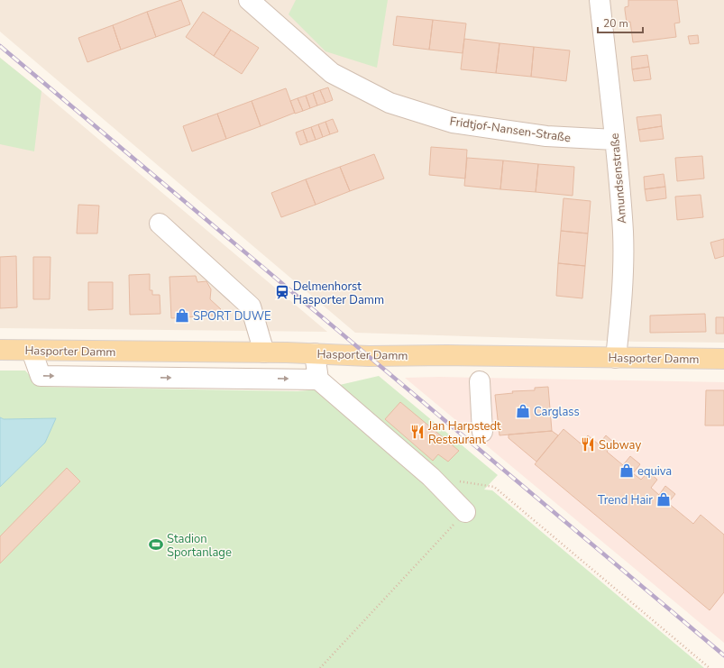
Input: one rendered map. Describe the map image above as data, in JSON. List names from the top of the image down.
{
  "streets": {
    "main road": ["Hasporter Damm"],
    "street": ["Fridtjof-Nansen-Straße", "Amundsenstraße"]
  },
  "crossings": [
    ["Fridtjof-Nansen-Straße", "Amundsenstraße"],
    ["Amundsenstraße", "Hasporter Damm"]
  ],
  "places": {
    "station": ["Delmenhorst Hasporter Damm"],
    "shop": [
      "SPORT DUWE",
      "Carglass",
      "equiva",
      "Trend Hair"
    ],
    "restaurant": ["Jan Harpstedt Restaurant", "Subway"],
    "sports": ["Stadion Sportanlage"]
  },
  "scale_bar": "20 m"
}
